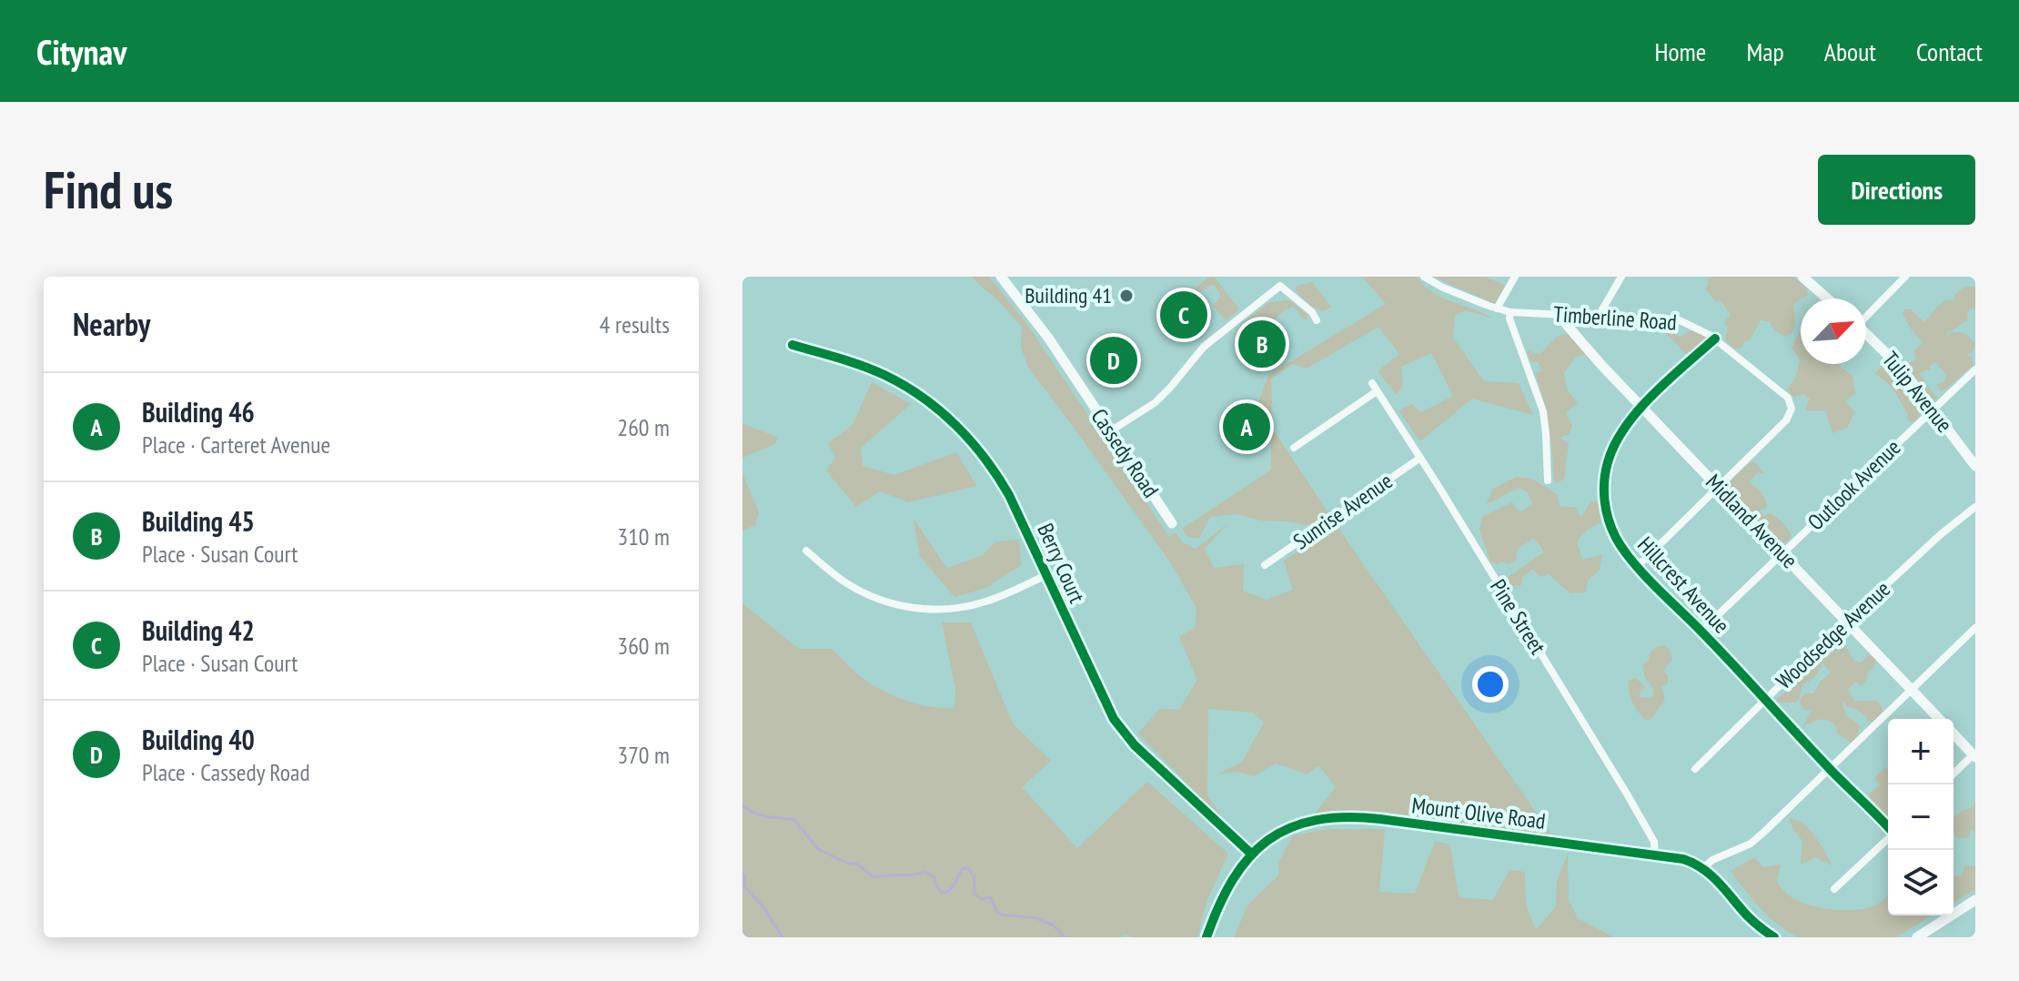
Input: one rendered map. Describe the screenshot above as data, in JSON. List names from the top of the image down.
{
  "streets": {
    "street": [
      "Timberline Road",
      "Tulip Avenue",
      "Cassedy Road",
      "Outlook Avenue",
      "Sunrise Avenue",
      "Midland Avenue",
      "Berry Court",
      "Hillcrest Avenue",
      "Pine Street",
      "Woodsedge Avenue",
      "Mount Olive Road"
    ]
  },
  "crossings": [
    ["Timberline Road", "Midland Avenue"],
    ["Timberline Road", "Hillcrest Avenue"],
    ["Tulip Avenue", "Outlook Avenue"],
    ["Outlook Avenue", "Midland Avenue"],
    ["Outlook Avenue", "Hillcrest Avenue"],
    ["Sunrise Avenue", "Pine Street"],
    ["Midland Avenue", "Hillcrest Avenue"],
    ["Midland Avenue", "Woodsedge Avenue"],
    ["Berry Court", "Mount Olive Road"],
    ["Hillcrest Avenue", "Woodsedge Avenue"],
    ["Pine Street", "Mount Olive Road"]
  ],
  "places": ["Building 41"],
  "north": "top right",
  "page": {
    "header": "Citynav",
    "nav": [
      "Home",
      "Map",
      "About",
      "Contact"
    ],
    "buttons": "Directions",
    "title": "Find us",
    "heading": ["Nearby", "4 results"],
    "pins": [
      "C",
      "B",
      "D",
      "A"
    ],
    "list": [
      {
        "mark": "A",
        "name": "Building 46",
        "note": "Place · Carteret Avenue",
        "value": "260 m"
      },
      {
        "mark": "B",
        "name": "Building 45",
        "note": "Place · Susan Court",
        "value": "310 m"
      },
      {
        "mark": "C",
        "name": "Building 42",
        "note": "Place · Susan Court",
        "value": "360 m"
      },
      {
        "mark": "D",
        "name": "Building 40",
        "note": "Place · Cassedy Road",
        "value": "370 m"
      }
    ],
    "map_buttons": ["+", "−"]
  }
}
